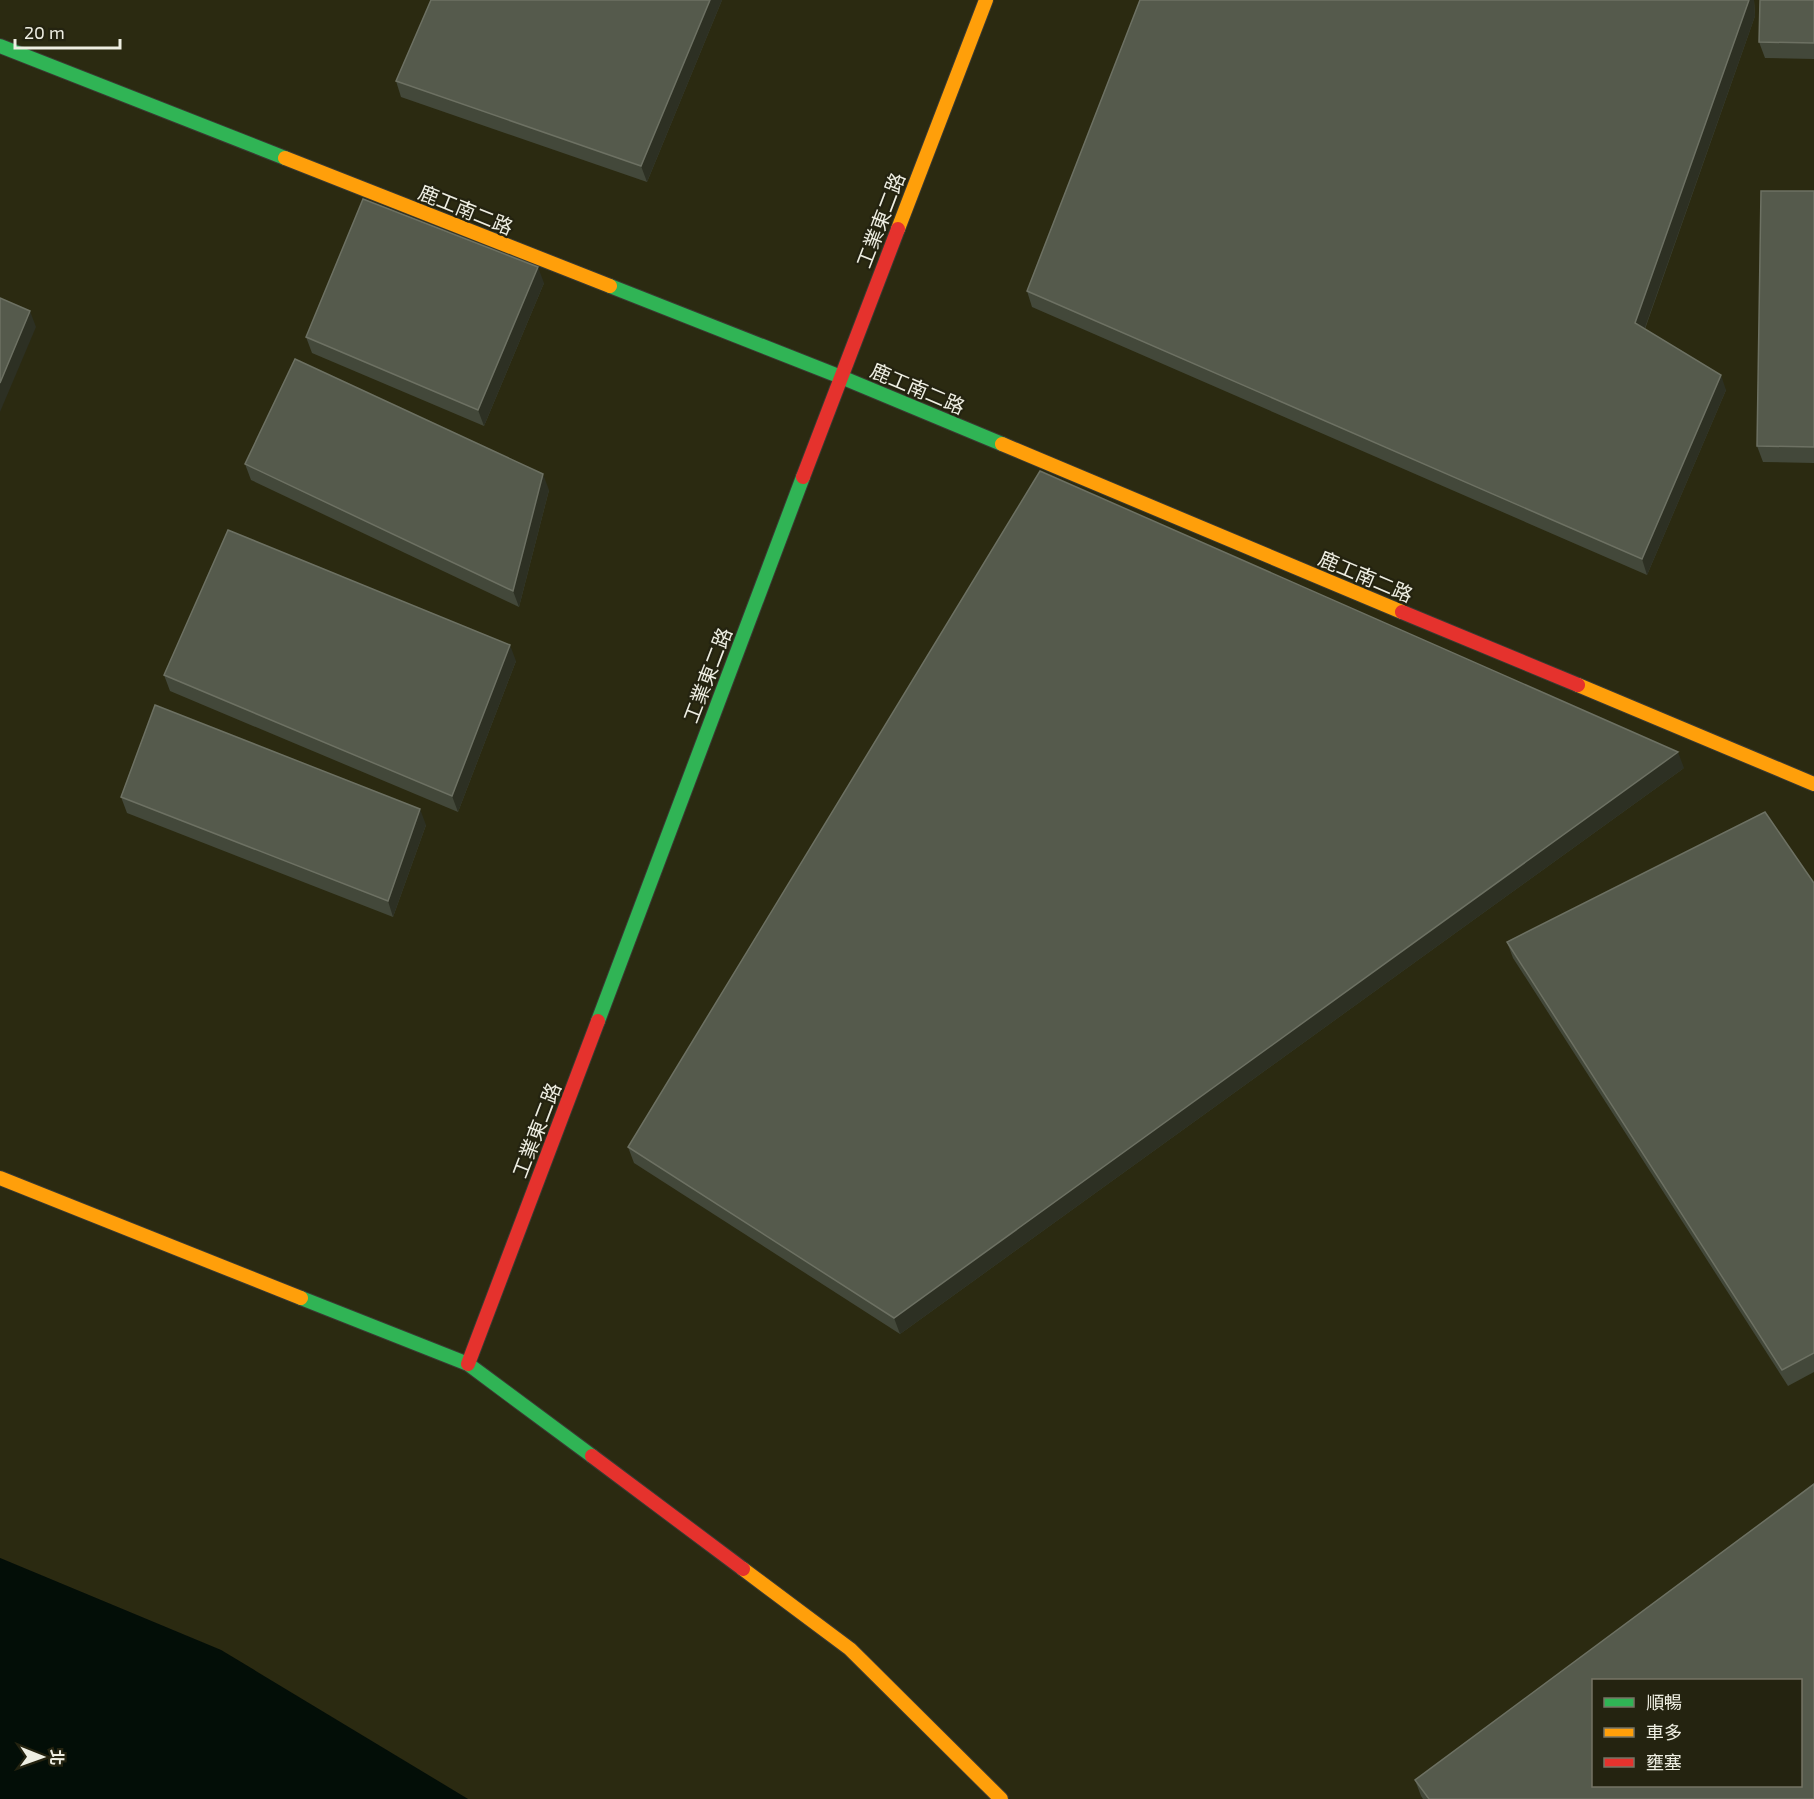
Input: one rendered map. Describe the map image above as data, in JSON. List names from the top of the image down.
{
  "streets": {
    "street": ["鹿工南二路", "工業東二路"]
  },
  "crossings": [
    ["鹿工南二路", "工業東二路"]
  ],
  "legend": ["順暢", "車多", "壅塞"],
  "scale_bar": "20 m",
  "north": "right"
}
